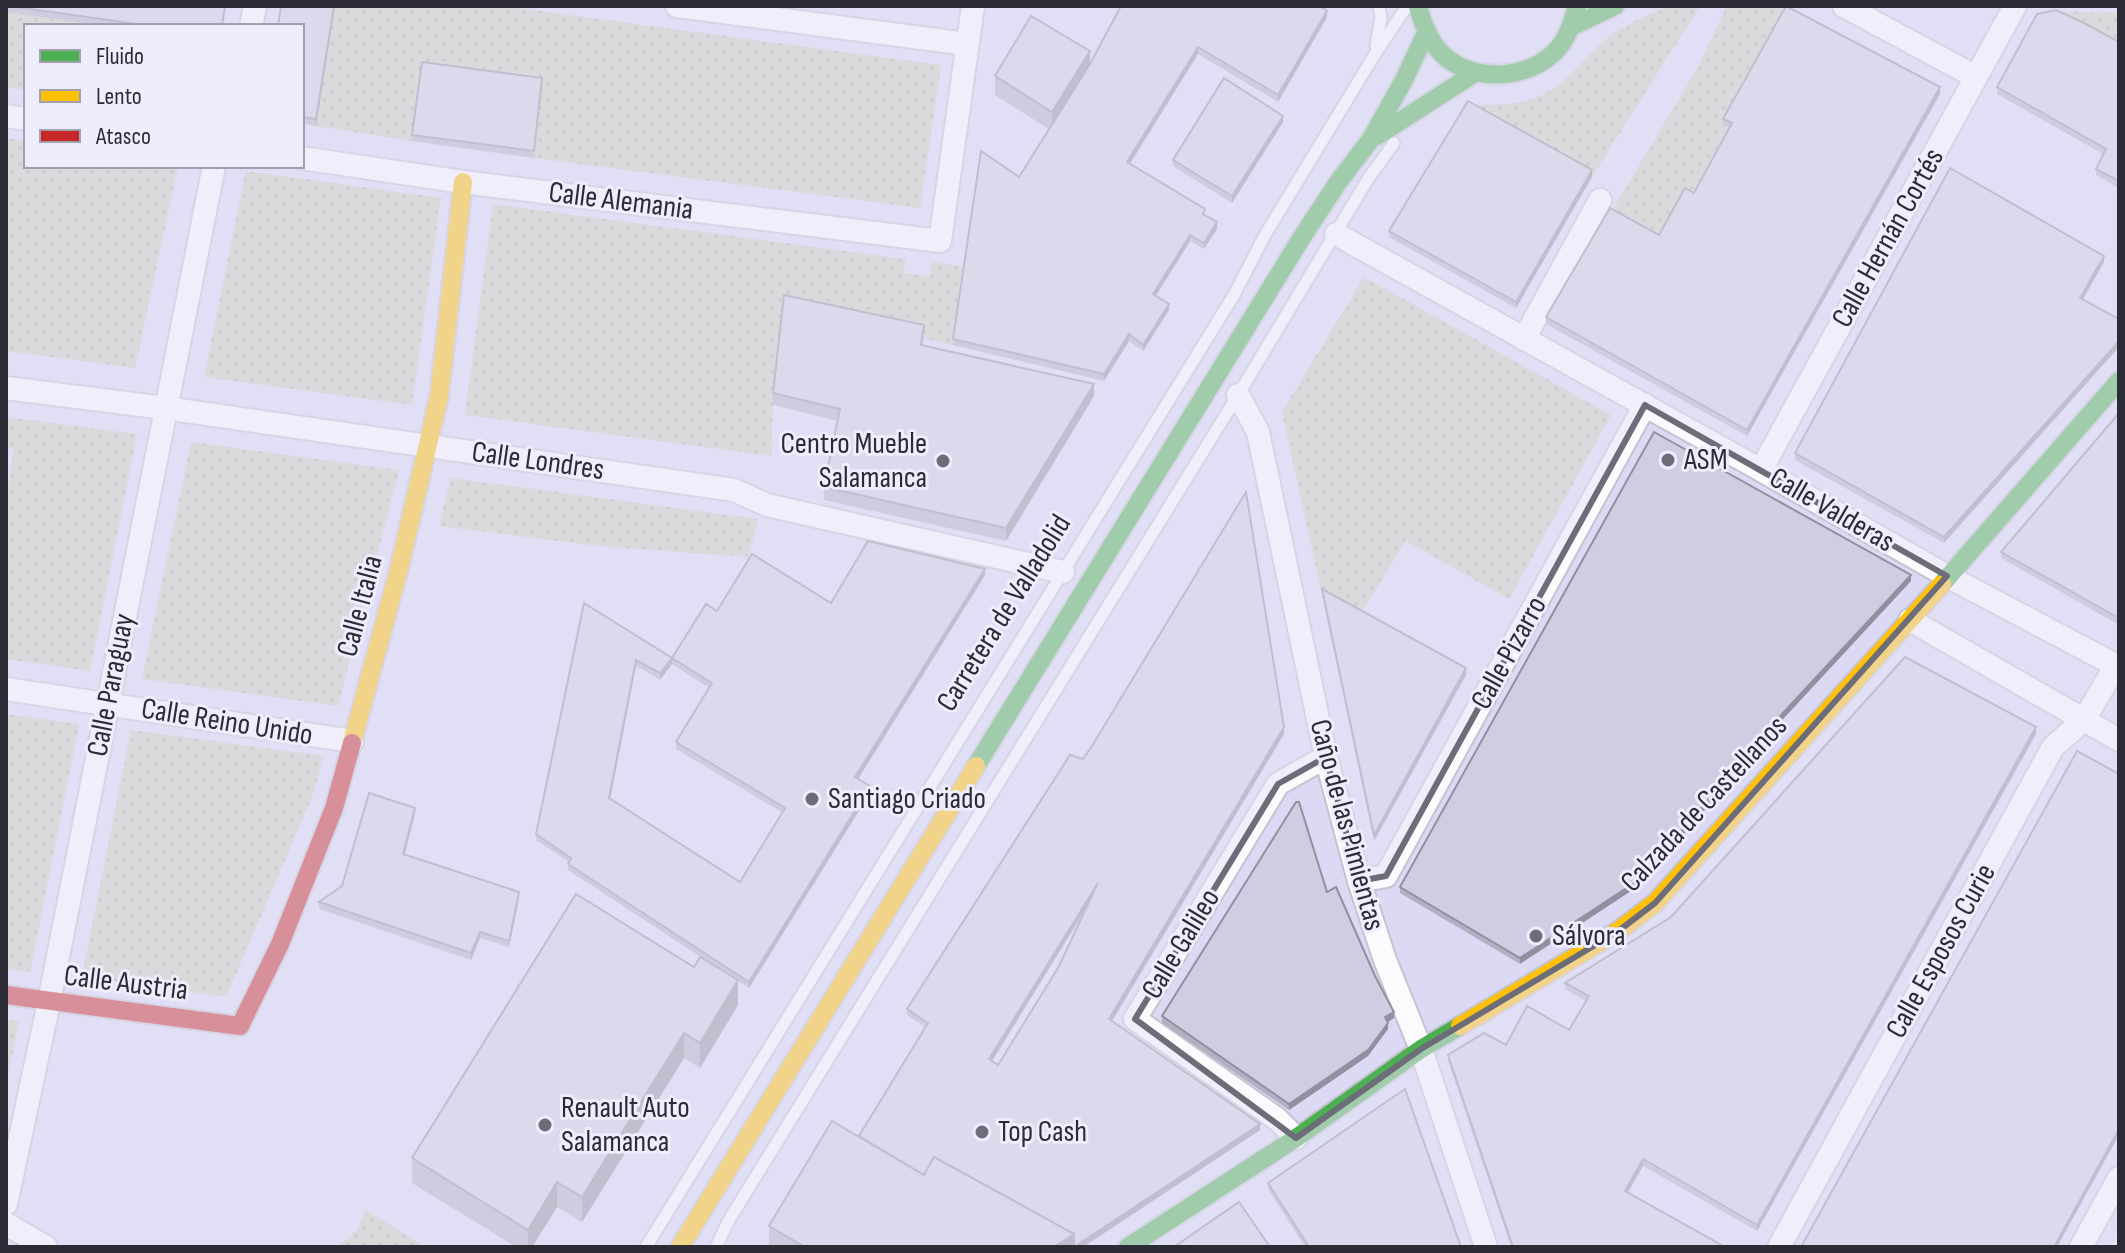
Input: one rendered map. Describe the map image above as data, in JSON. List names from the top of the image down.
{
  "streets": {
    "main road": [
      "Calle Italia",
      "Carretera de Valladolid",
      "Calzada de Castellanos",
      "Calle Austria"
    ],
    "street": [
      "Calle Alemania",
      "Calle Hernán Cortés",
      "Calle Londres",
      "Calle Valderas",
      "Calle Pizarro",
      "Calle Paraguay",
      "Calle Reino Unido",
      "Caño de las Pimientas",
      "Calle Galileo",
      "Calle Esposos Curie"
    ]
  },
  "crossings": [
    ["Calle Alemania", "Calle Italia"],
    ["Calle Hernán Cortés", "Calle Valderas"],
    ["Calle Londres", "Calle Italia"],
    ["Calle Londres", "Carretera de Valladolid"],
    ["Calle Londres", "Calle Paraguay"],
    ["Calle Valderas", "Carretera de Valladolid"],
    ["Calle Valderas", "Calle Pizarro"],
    ["Calle Valderas", "Calzada de Castellanos"],
    ["Calle Valderas", "Calle Esposos Curie"],
    ["Calle Italia", "Calle Reino Unido"],
    ["Calle Italia", "Calle Austria"],
    ["Carretera de Valladolid", "Caño de las Pimientas"],
    ["Calle Pizarro", "Caño de las Pimientas"],
    ["Calle Paraguay", "Calle Reino Unido"],
    ["Calle Paraguay", "Calle Austria"],
    ["Calzada de Castellanos", "Caño de las Pimientas"],
    ["Calzada de Castellanos", "Calle Galileo"],
    ["Caño de las Pimientas", "Calle Galileo"]
  ],
  "places": [
    "ASM",
    "Centro Mueble Salamanca",
    "Santiago Criado",
    "Sálvora",
    "Renault Auto Salamanca",
    "Top Cash"
  ],
  "legend": ["Fluido", "Lento", "Atasco"]
}
